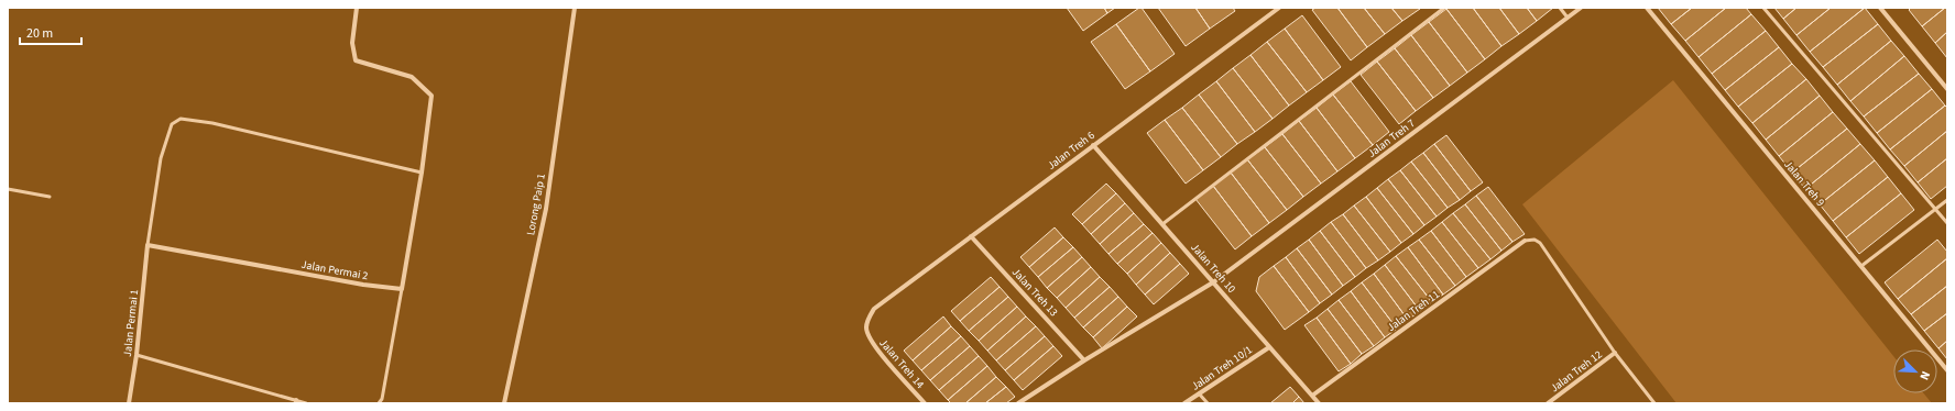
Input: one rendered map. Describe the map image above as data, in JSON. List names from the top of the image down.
{
  "streets": {
    "street": [
      "Jalan Treh 7",
      "Jalan Treh 6",
      "Jalan Treh 9",
      "Lorong Paip 1",
      "Jalan Treh 10",
      "Jalan Permai 2",
      "Jalan Treh 13",
      "Jalan Treh 11",
      "Jalan Permai 1",
      "Jalan Treh 14",
      "Jalan Treh 10/1",
      "Jalan Treh 12"
    ]
  },
  "crossings": [
    ["Jalan Treh 7", "Jalan Treh 10"],
    ["Jalan Treh 7", "Jalan Treh 13"],
    ["Jalan Treh 6", "Jalan Treh 10"],
    ["Jalan Treh 6", "Jalan Treh 13"],
    ["Jalan Treh 6", "Jalan Treh 14"],
    ["Jalan Treh 10", "Jalan Treh 11"],
    ["Jalan Treh 10", "Jalan Treh 10/1"],
    ["Jalan Permai 2", "Jalan Permai 1"]
  ],
  "scale_bar": "20 m",
  "north": "bottom right"
}
